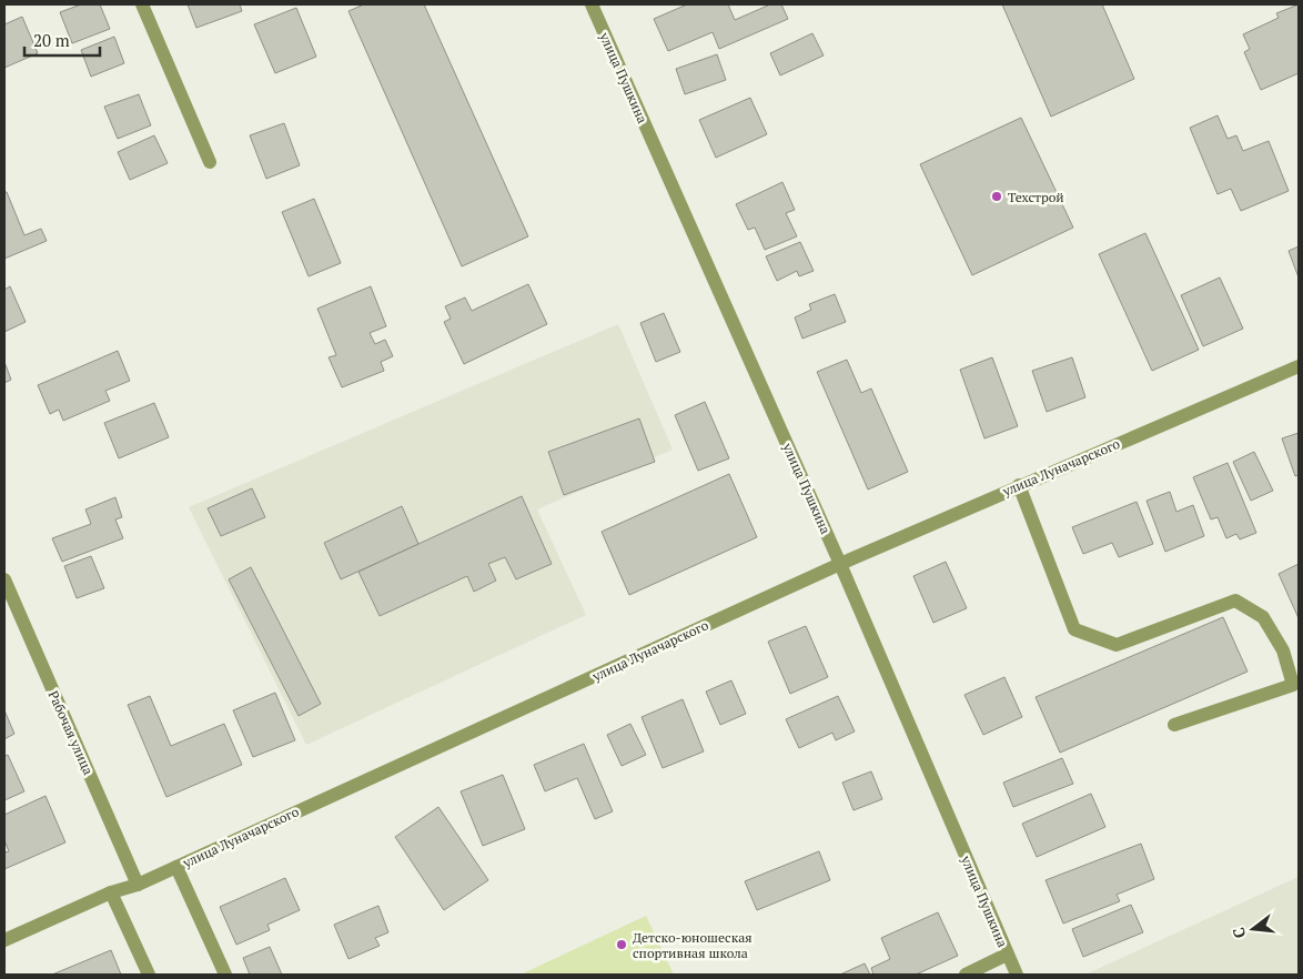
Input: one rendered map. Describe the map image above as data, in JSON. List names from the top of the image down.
{
  "streets": {
    "street": ["улица Пушкина", "улица Луначарского", "Рабочая улица"]
  },
  "crossings": [
    ["улица Пушкина", "улица Луначарского"],
    ["улица Луначарского", "Рабочая улица"]
  ],
  "places": ["Техстрой", "Детско-юношеская спортивная школа"],
  "scale_bar": "20 m",
  "north": "left"
}
